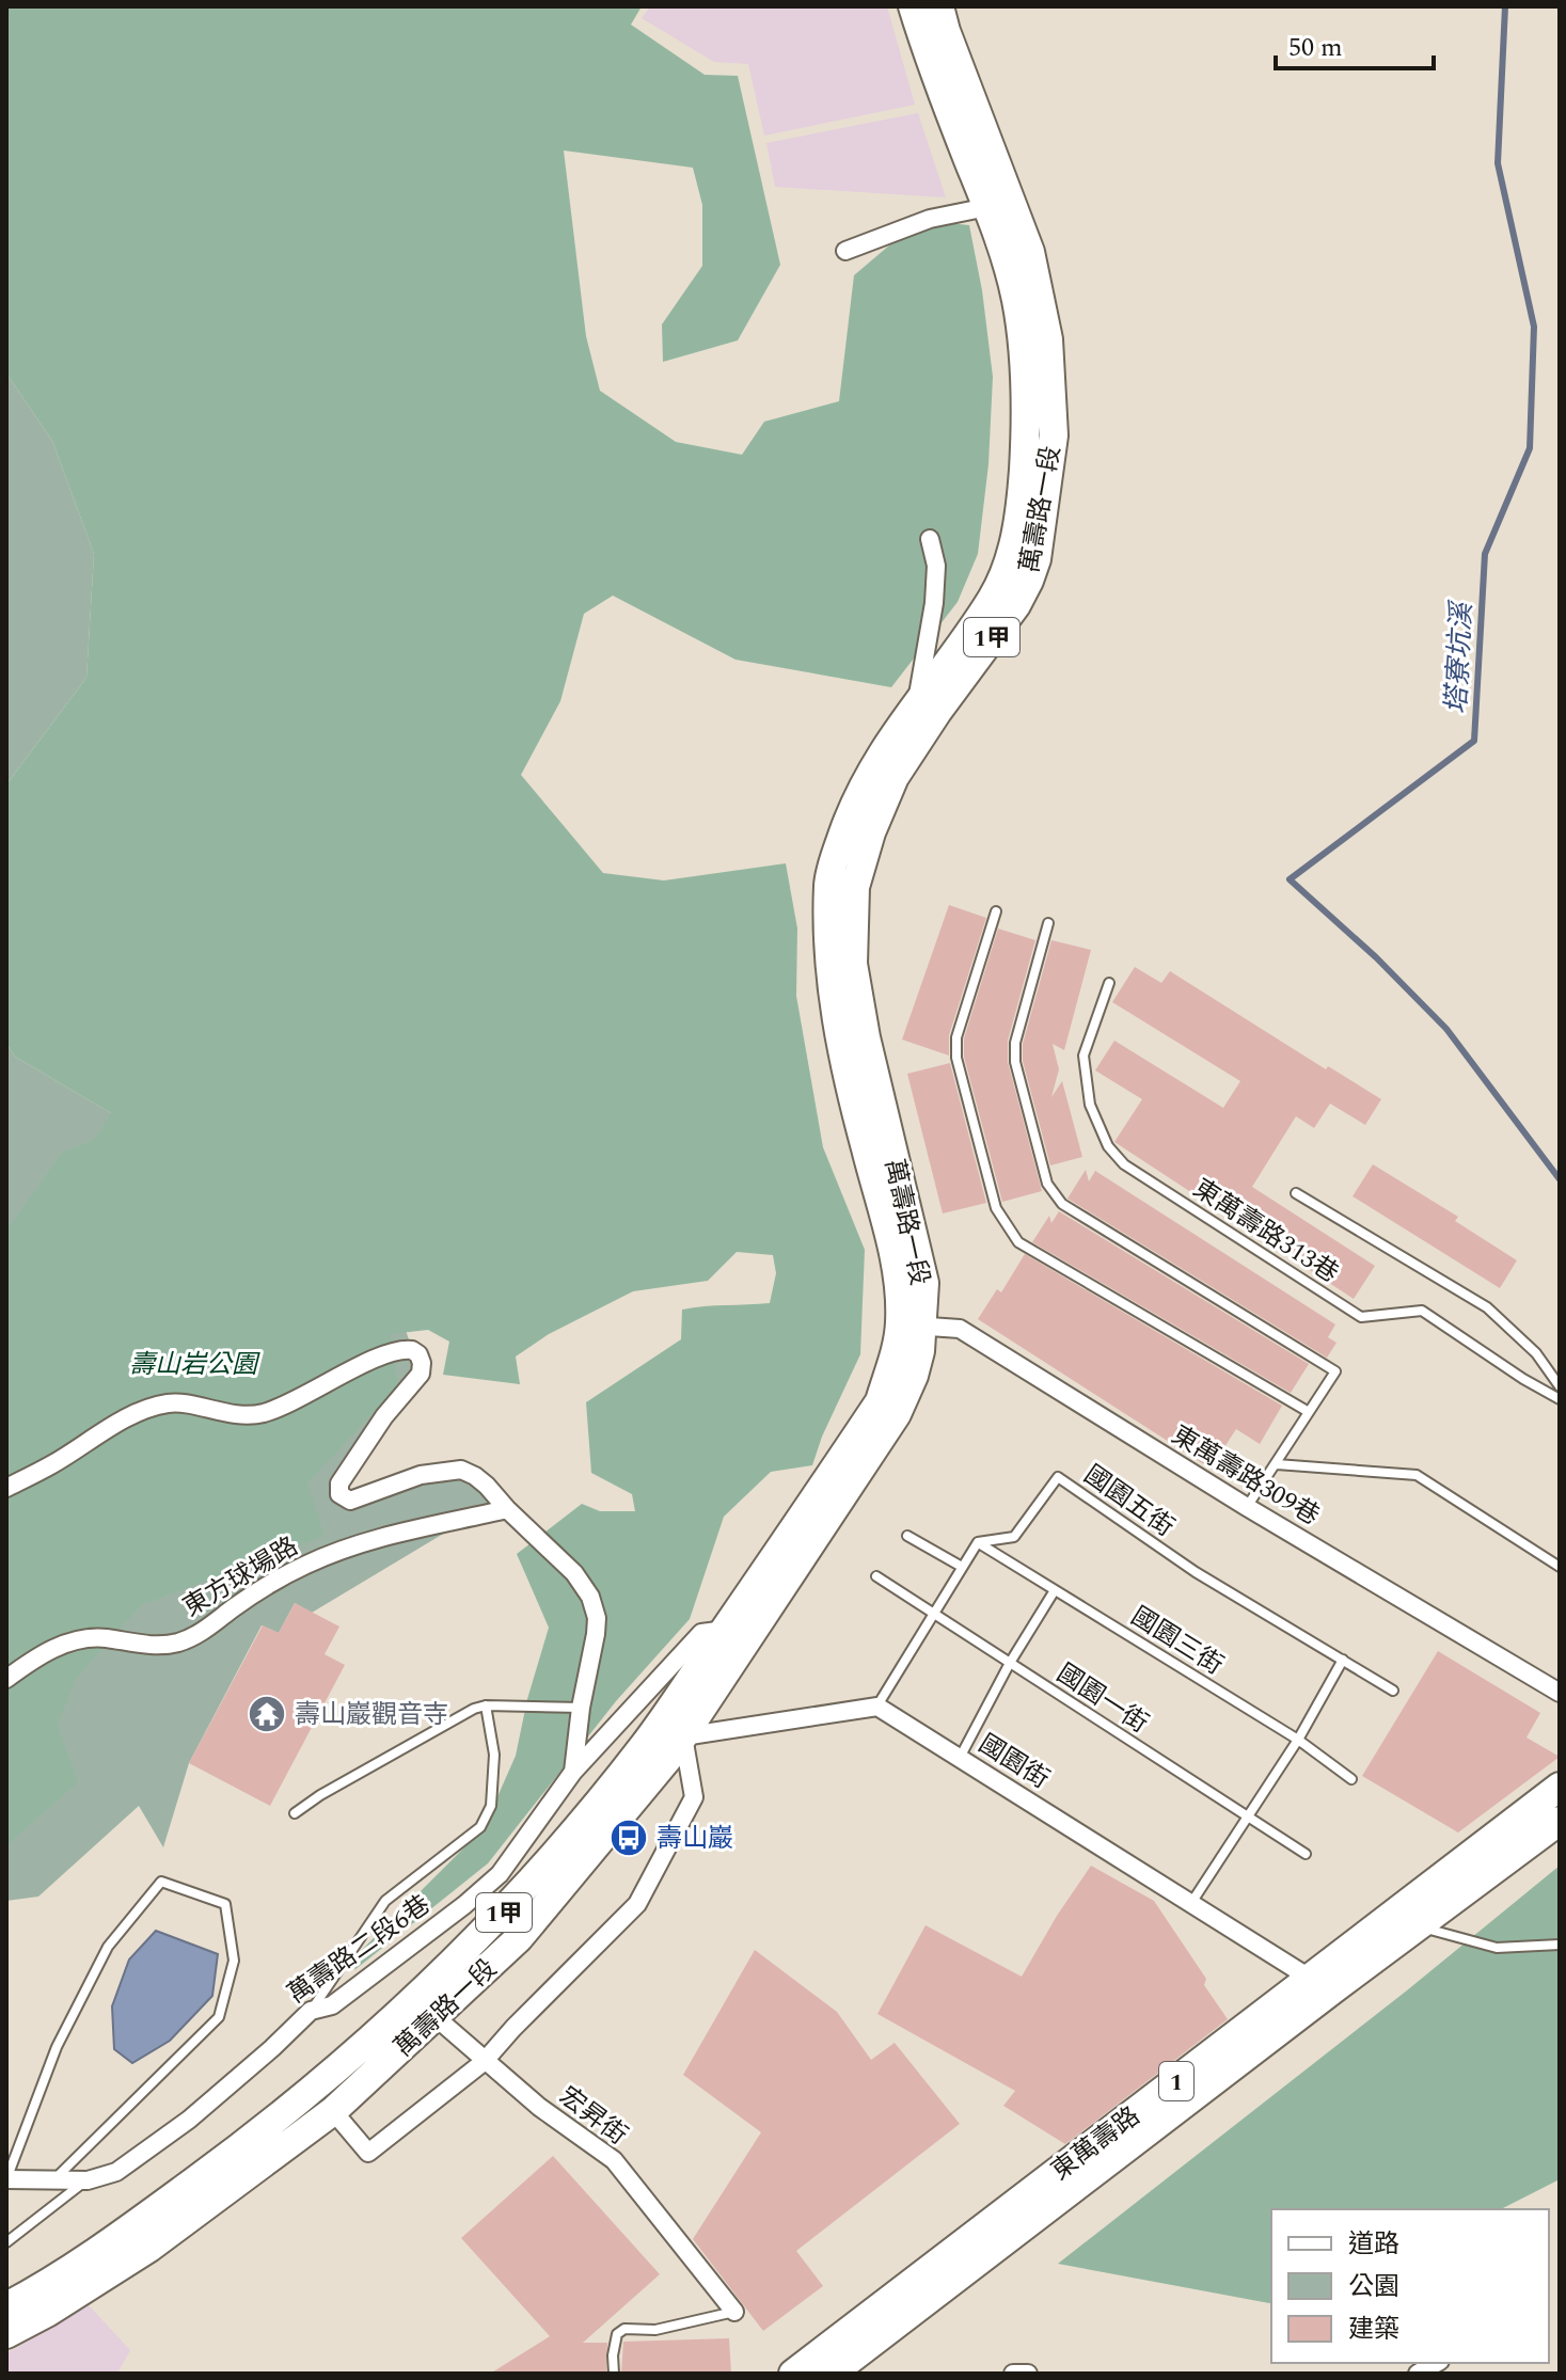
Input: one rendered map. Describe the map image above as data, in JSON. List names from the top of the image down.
{
  "streets": {
    "main road": [
      "萬壽路一段",
      "1甲",
      "1",
      "東萬壽路"
    ],
    "street": [
      "東萬壽路309巷",
      "東方球場路",
      "國園街",
      "萬壽路二段6巷",
      "宏昇街"
    ],
    "lane": [
      "東萬壽路313巷",
      "國園五街",
      "國園三街",
      "國園一街"
    ]
  },
  "crossings": [
    ["萬壽路一段", "東萬壽路309巷"],
    ["萬壽路一段", "宏昇街"],
    ["國園五街", "國園三街"],
    ["國園街", "東萬壽路"]
  ],
  "water": ["塔寮坑溪"],
  "parks": ["壽山岩公園"],
  "places": {
    "temple": ["壽山巖觀音寺"],
    "bus stop": ["壽山巖"]
  },
  "legend": ["道路", "公園", "建築"],
  "scale_bar": "50 m"
}
